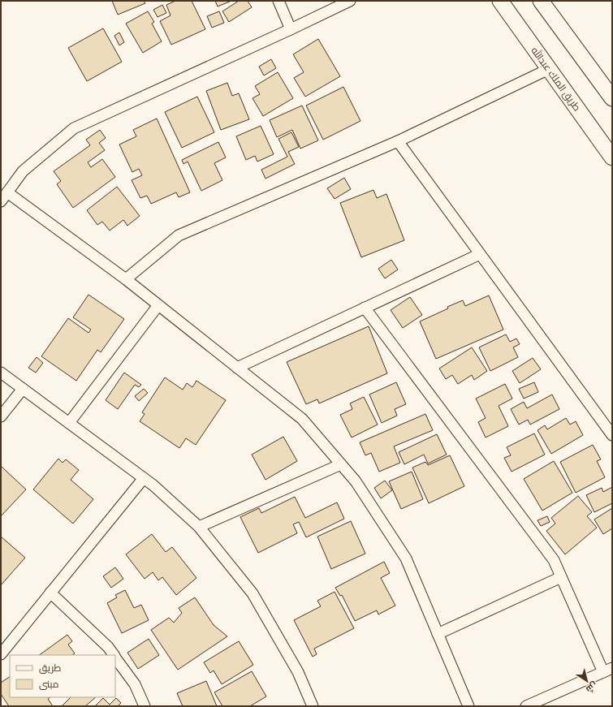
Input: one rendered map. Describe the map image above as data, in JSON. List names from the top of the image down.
{
  "streets": {
    "street": ["طريق الملك عبدالله"]
  },
  "legend": ["طريق", "مبنى"],
  "north": "bottom right"
}
